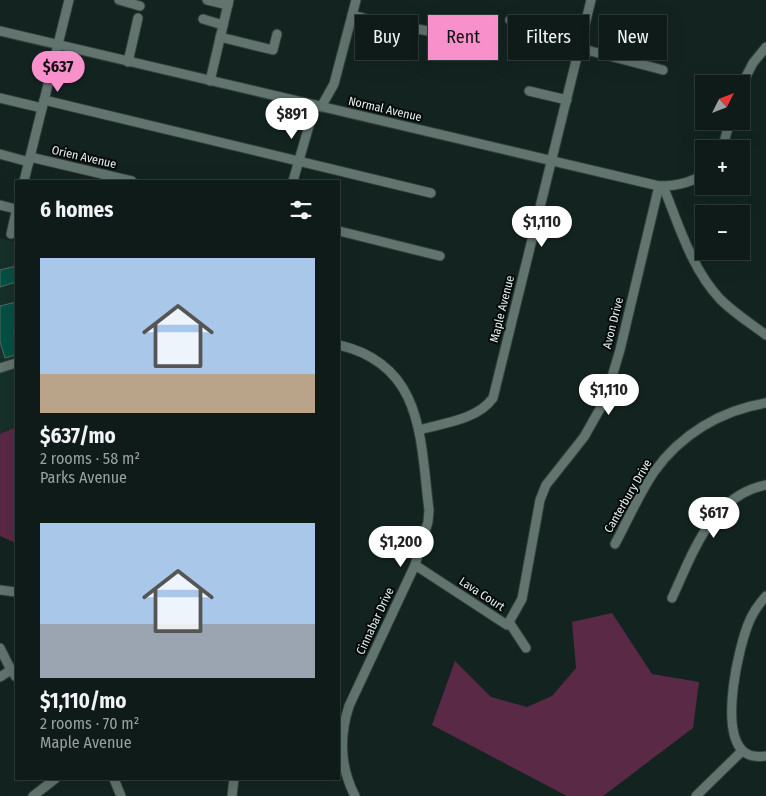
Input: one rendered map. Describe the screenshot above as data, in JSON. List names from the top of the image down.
{
  "streets": {
    "street": [
      "Normal Avenue",
      "Orien Avenue",
      "Maple Avenue",
      "Avon Drive",
      "Canterbury Drive",
      "Lava Court",
      "Cinnabar Drive"
    ]
  },
  "crossings": [
    ["Normal Avenue", "Maple Avenue"],
    ["Normal Avenue", "Avon Drive"],
    ["Maple Avenue", "Cinnabar Drive"],
    ["Avon Drive", "Lava Court"],
    ["Lava Court", "Cinnabar Drive"]
  ],
  "north": "top right",
  "page": {
    "chip": [
      "Buy",
      "Rent",
      "Filters",
      "New"
    ],
    "price": [
      "$637",
      "$891",
      "$1,110",
      "$1,110",
      "$617",
      "$1,200"
    ],
    "map_buttons": ["+", "−"],
    "heading": "6 homes",
    "list": [
      {
        "name": "$637/mo",
        "note": "2 rooms · 58 m² · Parks Avenue"
      },
      {
        "name": "$1,110/mo",
        "note": "2 rooms · 70 m² · Maple Avenue"
      }
    ]
  }
}
